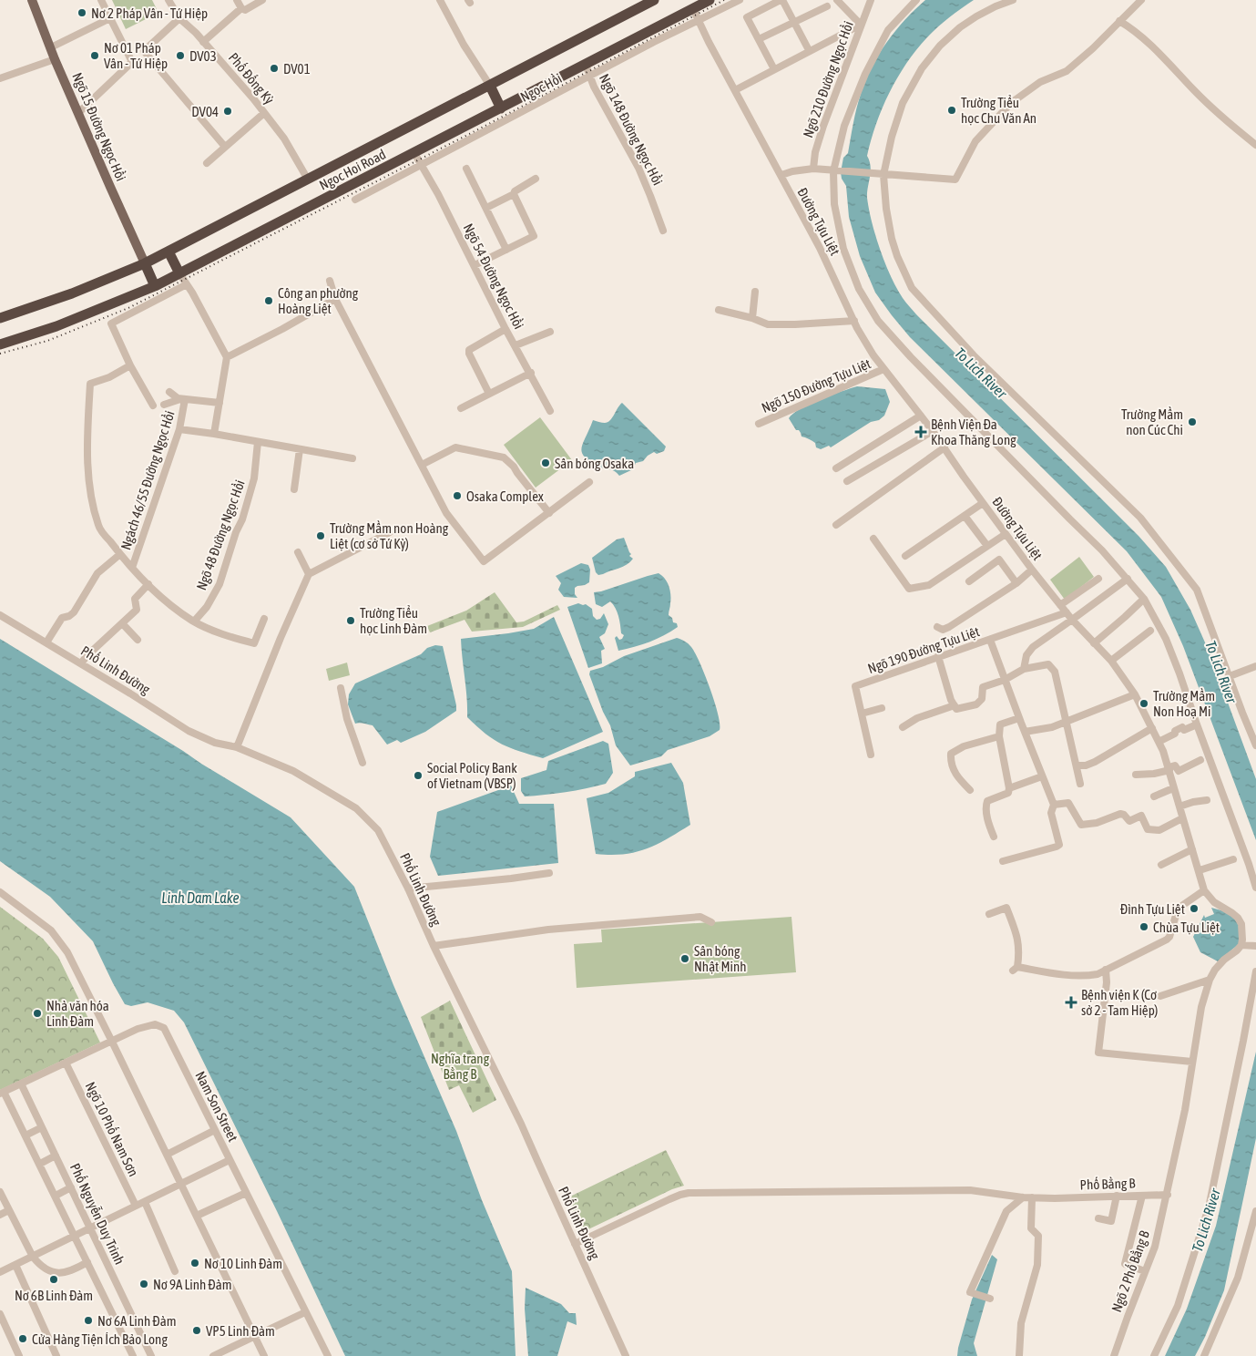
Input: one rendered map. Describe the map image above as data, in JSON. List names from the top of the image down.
{
  "streets": {
    "highway": ["Ngoc Hoi Road"],
    "main road": ["Ngõ 15 Đường Ngọc Hồi"],
    "street": [
      "Phố Đống Kỳ",
      "Ngõ 210 Đường Ngọc Hồi",
      "Ngọc Hồi",
      "Ngõ 148 Đường Ngọc Hồi",
      "Đường Tựu Liệt",
      "Ngõ 54 Đường Ngọc Hồi",
      "Ngõ 150 Đường Tựu Liệt",
      "Ngách 46/55 Đường Ngọc Hồi",
      "Ngõ 48 Đường Ngọc Hồi",
      "Ngõ 190 Đường Tựu Liệt",
      "Phố Linh Đường",
      "Nam Son Street",
      "Ngõ 10 Phố Nam Sơn",
      "Phố Bằng B",
      "Phố Nguyễn Duy Trinh",
      "Ngõ 2 Phố Bằng B"
    ]
  },
  "crossings": [
    ["Phố Đống Kỳ", "Ngoc Hoi Road"],
    ["Ngọc Hồi", "Ngõ 148 Đường Ngọc Hồi"],
    ["Ngọc Hồi", "Đường Tựu Liệt"],
    ["Ngọc Hồi", "Ngõ 54 Đường Ngọc Hồi"],
    ["Ngõ 15 Đường Ngọc Hồi", "Ngoc Hoi Road"],
    ["Ngõ 148 Đường Ngọc Hồi", "Ngoc Hoi Road"],
    ["Ngoc Hoi Road", "Đường Tựu Liệt"],
    ["Ngoc Hoi Road", "Ngõ 54 Đường Ngọc Hồi"],
    ["Đường Tựu Liệt", "Ngõ 150 Đường Tựu Liệt"],
    ["Đường Tựu Liệt", "Ngõ 190 Đường Tựu Liệt"],
    ["Phố Linh Đường", "Phố Bằng B"],
    ["Nam Son Street", "Ngõ 10 Phố Nam Sơn"],
    ["Nam Son Street", "Phố Nguyễn Duy Trinh"],
    ["Phố Bằng B", "Ngõ 2 Phố Bằng B"]
  ],
  "water": ["To Lich River", "Linh Dam Lake"],
  "parks": ["Nghĩa trang Bằng B"],
  "places": {
    "other": [
      "Nơ 2 Pháp Vân - Tứ Hiệp",
      "Nơ 01 Pháp Vân - Tứ Hiệp",
      "DV03",
      "DV01",
      "Trường Tiểu học Chu Văn An",
      "DV04",
      "Công an phường Hoàng Liệt",
      "Trường Mầm non Cúc Chi",
      "Sân bóng Osaka",
      "Osaka Complex",
      "Trường Mầm non Hoàng Liệt (cơ sở Tứ Kỳ)",
      "Trường Tiểu học Linh Đàm",
      "Trường Mầm Non Hoạ Mi",
      "Social Policy Bank of Vietnam (VBSP)",
      "Đình Tựu Liệt",
      "Chùa Tựu Liệt",
      "Sân bóng Nhật Minh",
      "Nhà văn hóa Linh Đàm",
      "Nơ 10 Linh Đàm",
      "Nơ 6B Linh Đàm",
      "Nơ 9A Linh Đàm",
      "Nơ 6A Linh Đàm",
      "VP5 Linh Đàm",
      "Cửa Hàng Tiện Ích Bảo Long"
    ],
    "health": ["Bệnh Viện Đa Khoa Thăng Long", "Bệnh viện K (Cơ sở 2 - Tam Hiệp)"]
  }
}
